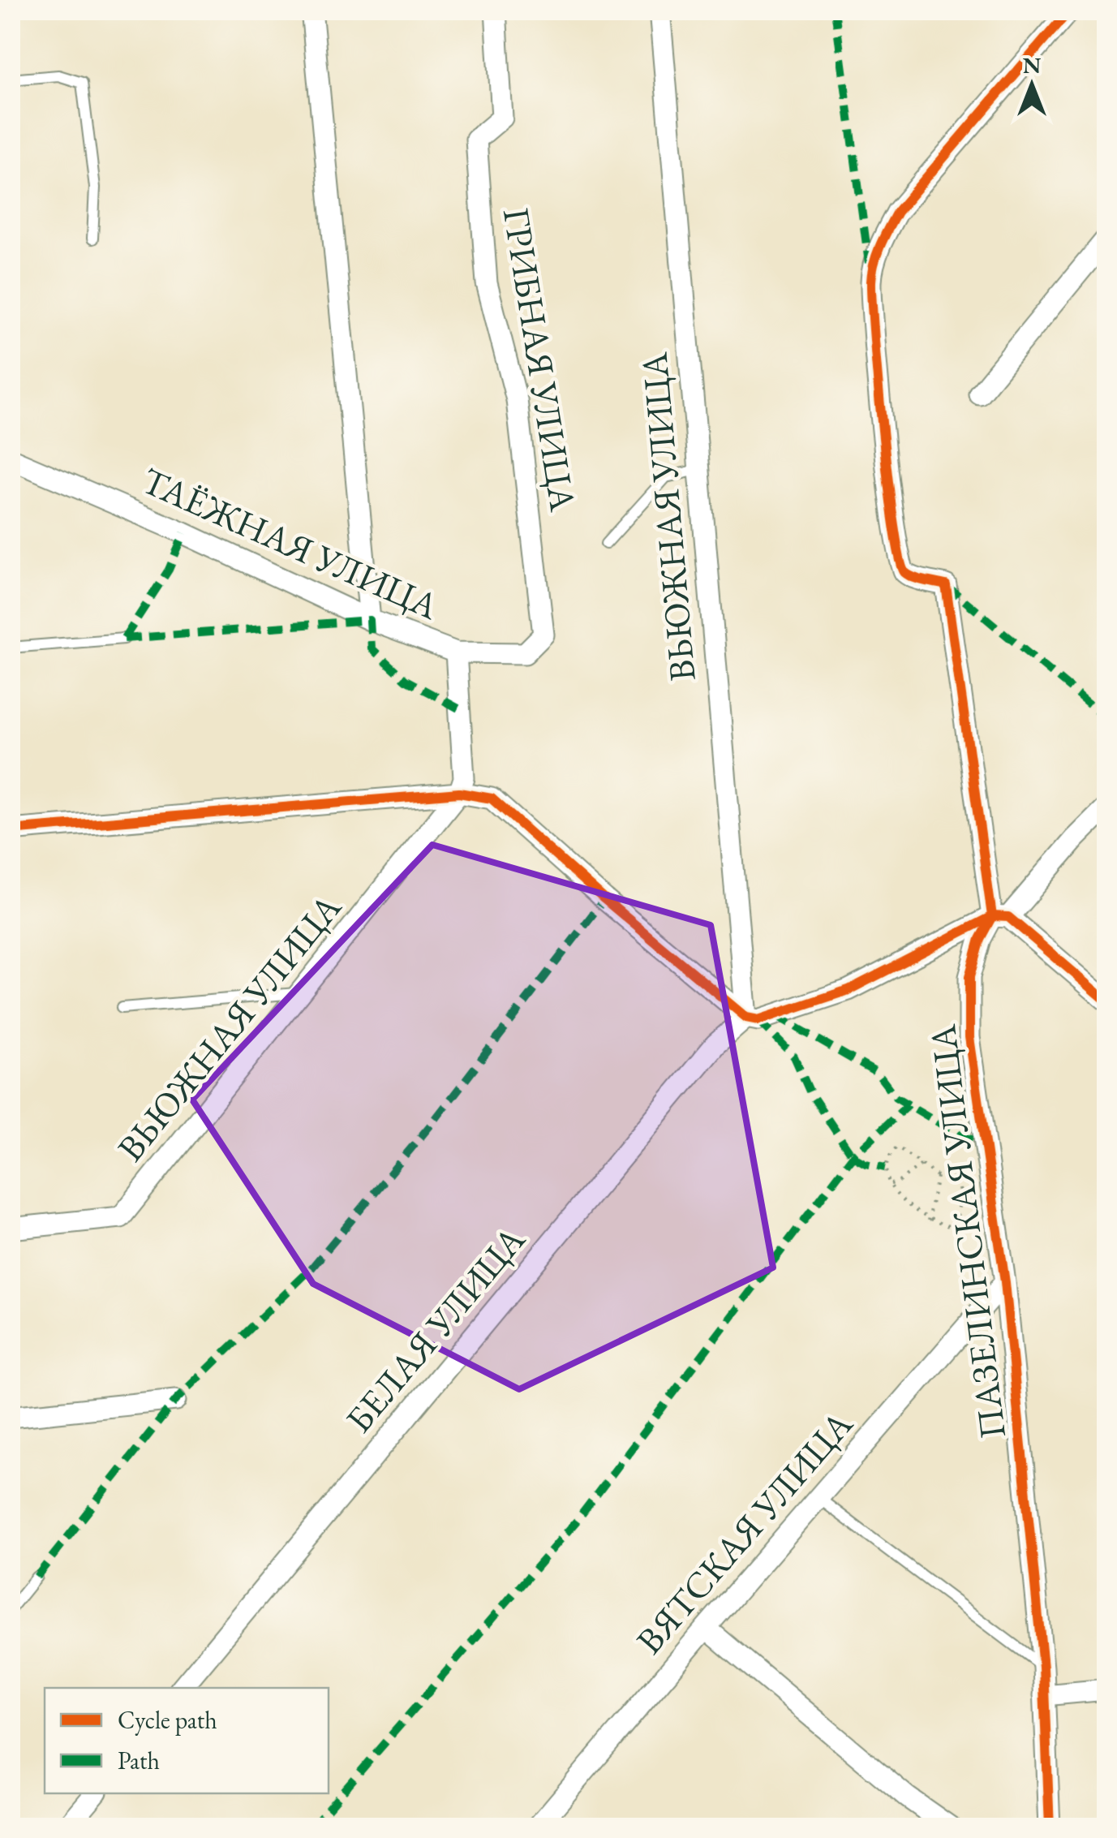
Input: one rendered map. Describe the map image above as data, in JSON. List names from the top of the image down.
{
  "streets": {
    "street": [
      "ГРИБНАЯ УЛИЦА",
      "ВЬЮЖНАЯ УЛИЦА",
      "ТАЁЖНАЯ УЛИЦА",
      "ПАЗЕЛИНСКАЯ УЛИЦА",
      "БЕЛАЯ УЛИЦА",
      "ВЯТСКАЯ УЛИЦА"
    ]
  },
  "crossings": [
    ["ГРИБНАЯ УЛИЦА", "ТАЁЖНАЯ УЛИЦА"],
    ["ВЬЮЖНАЯ УЛИЦА", "БЕЛАЯ УЛИЦА"],
    ["ПАЗЕЛИНСКАЯ УЛИЦА", "ВЯТСКАЯ УЛИЦА"]
  ],
  "legend": ["Cycle path", "Path"],
  "north": "top"
}
